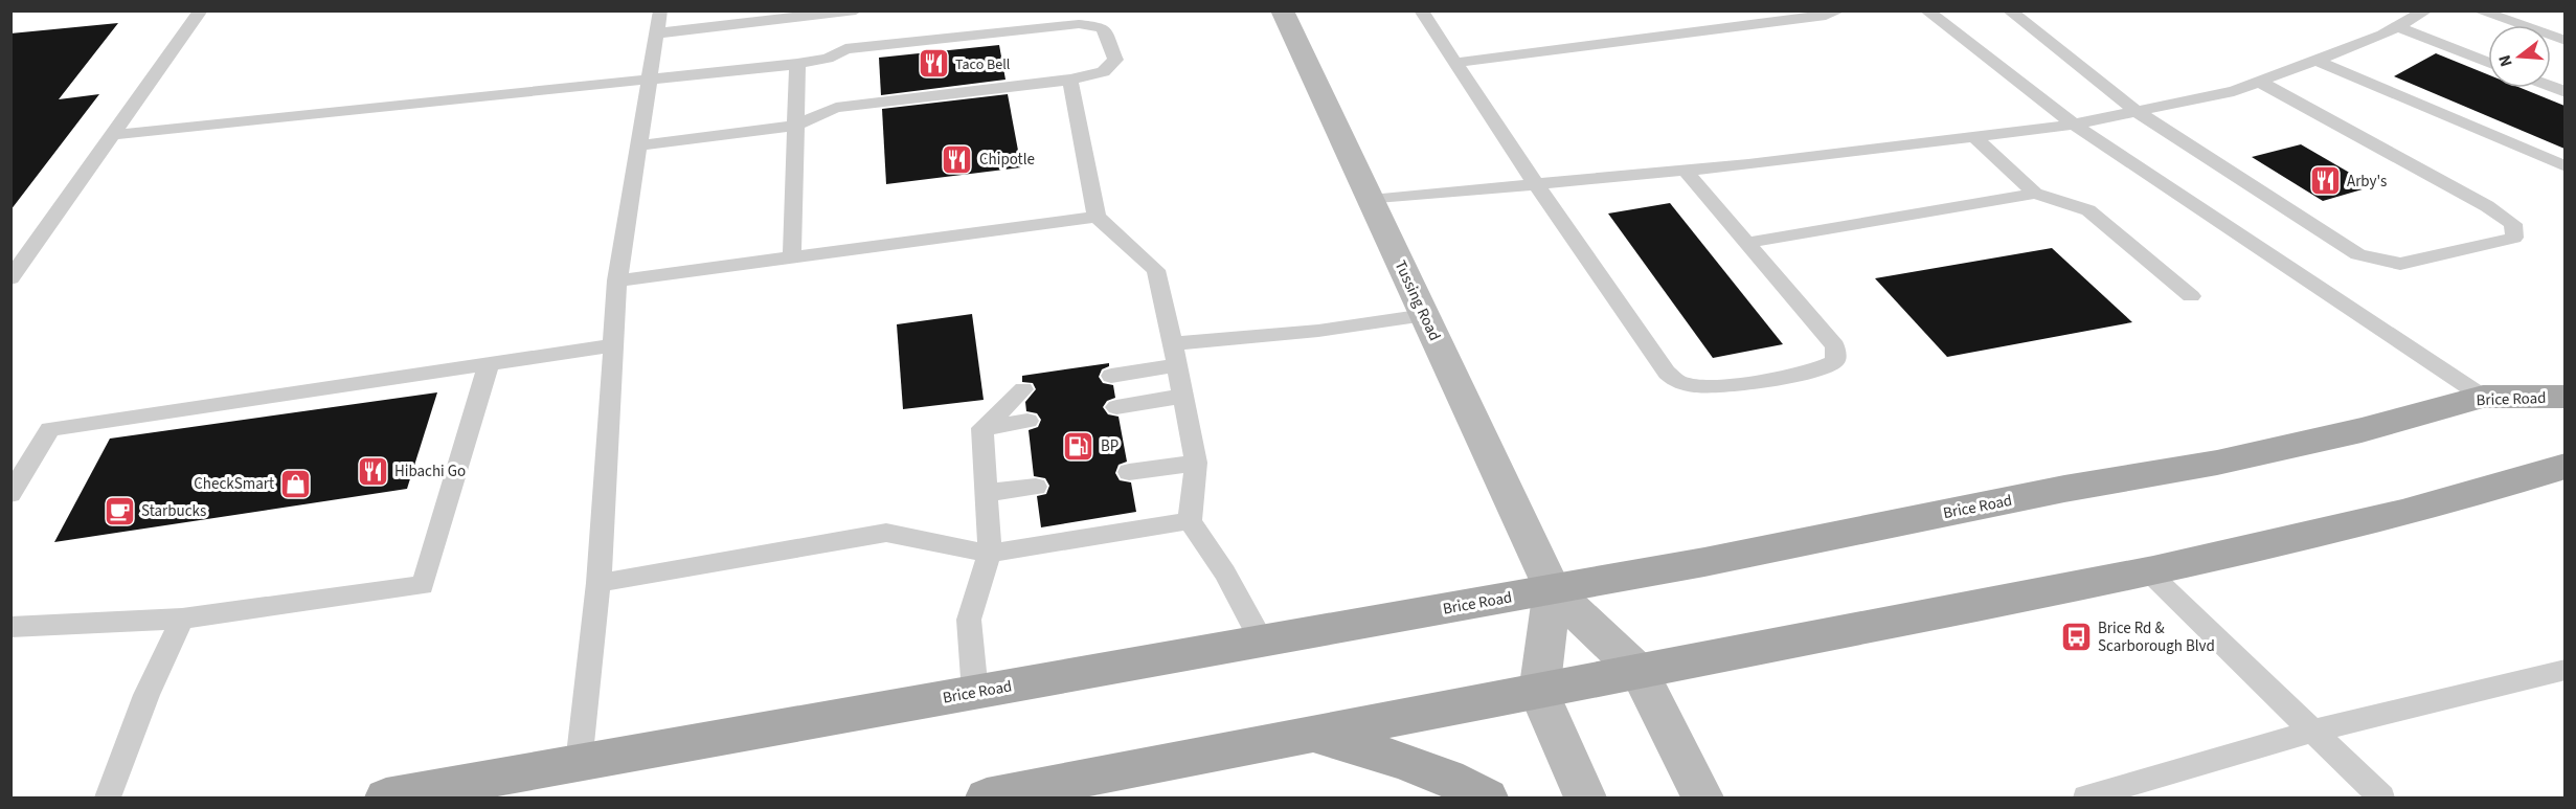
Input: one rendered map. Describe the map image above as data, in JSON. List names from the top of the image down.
{
  "streets": {
    "main road": ["Tussing Road", "Brice Road"]
  },
  "crossings": [
    ["Tussing Road", "Brice Road"]
  ],
  "places": {
    "restaurant": [
      "Taco Bell",
      "Chipotle",
      "Arby's",
      "Hibachi Go"
    ],
    "fuel station": ["BP"],
    "shop": ["CheckSmart"],
    "cafe": ["Starbucks"],
    "bus stop": ["Brice Rd & Scarborough Blvd"]
  },
  "north": "left"
}
